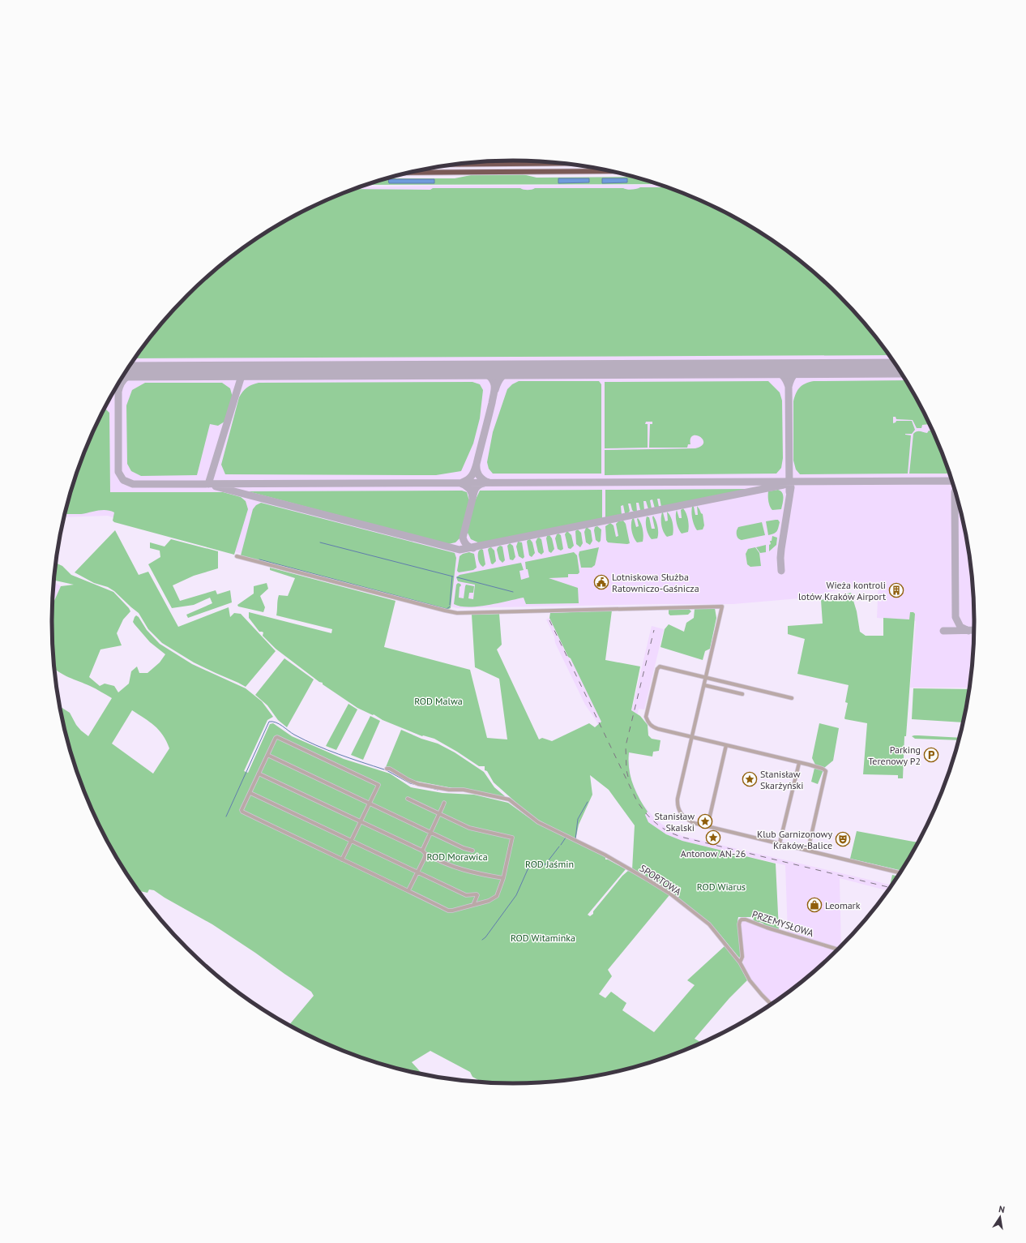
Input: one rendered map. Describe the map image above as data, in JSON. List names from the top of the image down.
{
  "streets": {
    "street": ["SPORTOWA", "PRZEMYSŁOWA"]
  },
  "crossings": [
    ["SPORTOWA", "PRZEMYSŁOWA"]
  ],
  "parks": [
    "ROD Malwa",
    "ROD Morawica",
    "ROD Jaśmin",
    "ROD Wiarus",
    "ROD Witaminka"
  ],
  "places": {
    "public building": ["Lotniskowa Służba Ratowniczo-Gaśnicza"],
    "building": ["Wieża kontroli lotów Kraków Airport"],
    "parking": ["Parking Terenowy P2"],
    "place": ["Stanisław Skarżyński", "Stanisław Skalski", "Antonow AN-26"],
    "theatre": ["Klub Garnizonowy Kraków-Balice"],
    "shop": ["Leomark"]
  },
  "north": "top"
}
